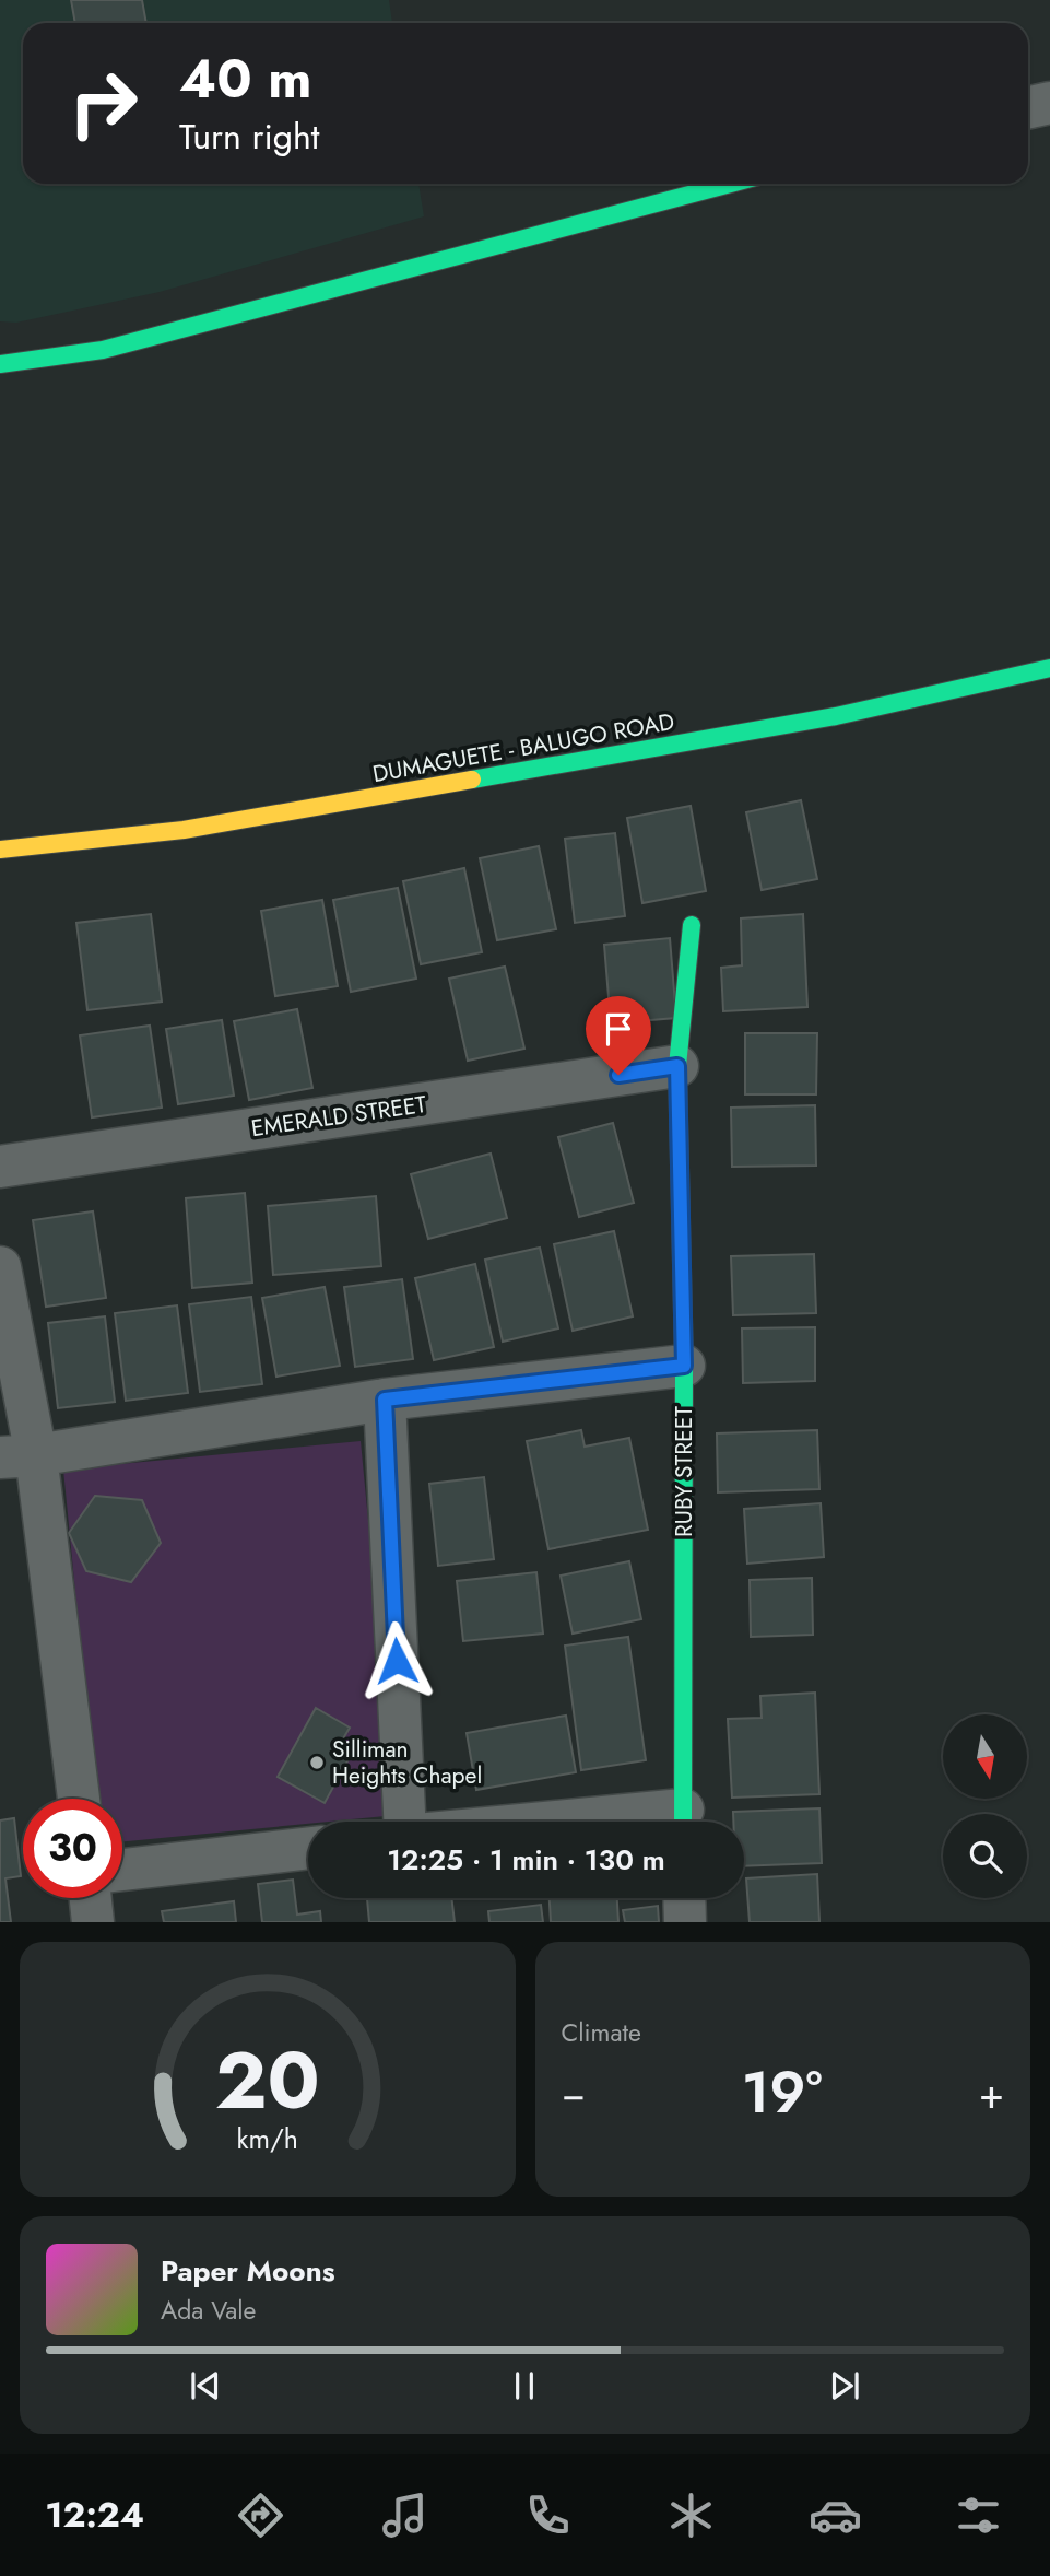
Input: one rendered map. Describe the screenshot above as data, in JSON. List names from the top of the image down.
{
  "streets": {
    "street": ["DUMAGUETE - BALUGO ROAD", "EMERALD STREET", "RUBY STREET"]
  },
  "crossings": [
    ["EMERALD STREET", "RUBY STREET"]
  ],
  "places": ["Silliman Heights Chapel"],
  "north": "bottom",
  "page": {
    "turn": ["40 m", "Turn right"],
    "limit": "30",
    "trip": "12:25 · 1 min · 130 m",
    "tile": "Climate",
    "heat": ["−", "19°", "+"],
    "song": ["Paper Moons", "Ada Vale"],
    "tabs": "12:24",
    "gauge": ["20", "km/h"]
  }
}
